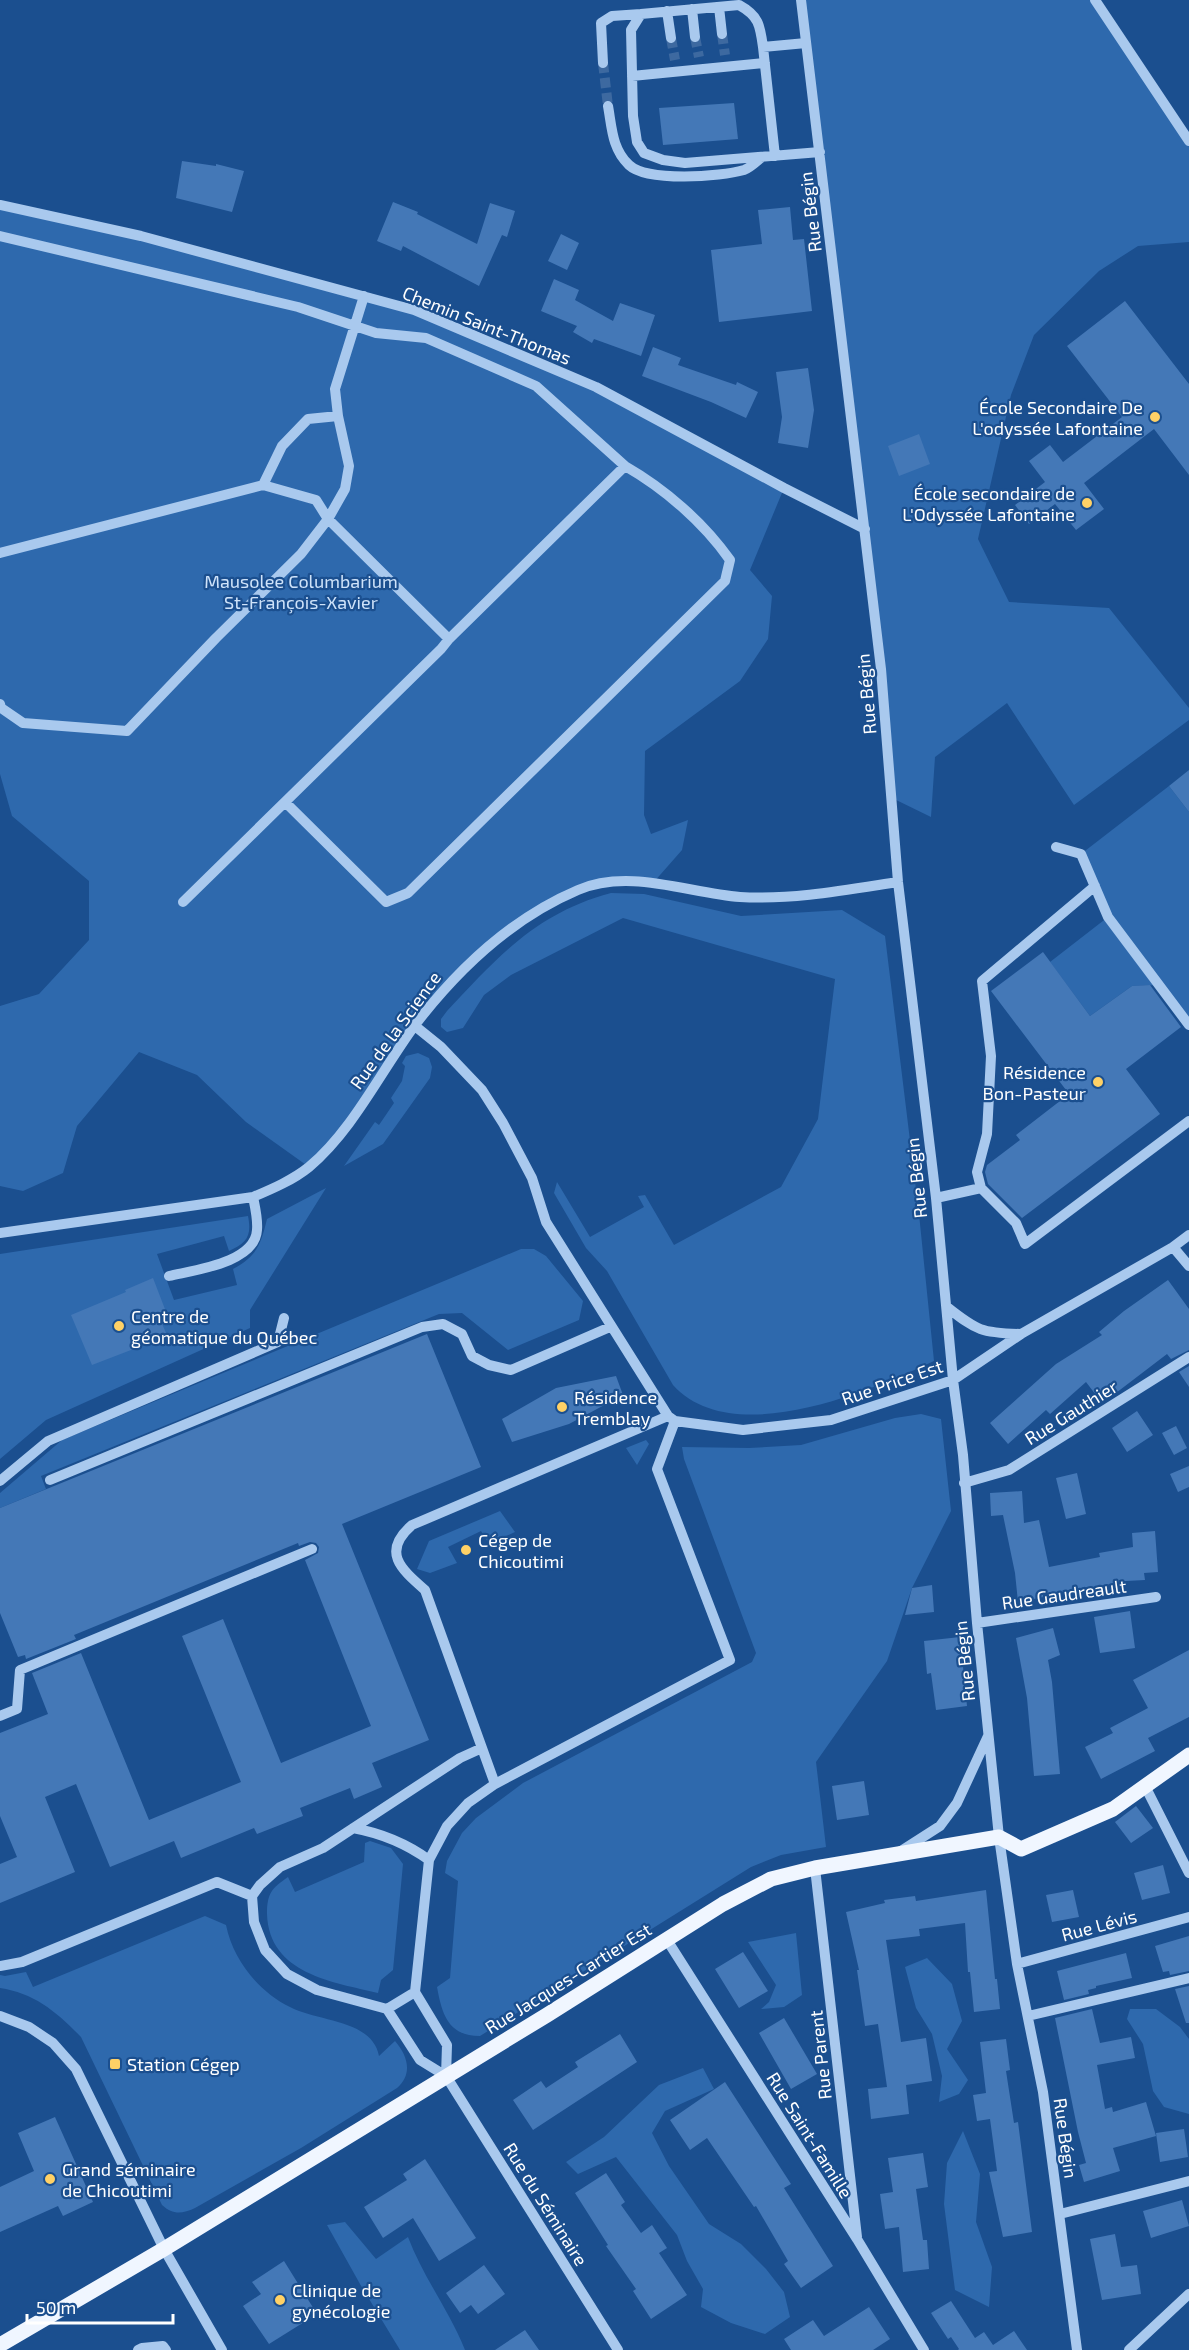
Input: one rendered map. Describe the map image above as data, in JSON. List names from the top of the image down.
{
  "streets": {
    "main road": ["Rue Jacques-Cartier Est"],
    "street": [
      "Rue Bégin",
      "Chemin Saint-Thomas",
      "Rue de la Science",
      "Rue Price Est",
      "Rue Gauthier",
      "Rue Gaudreault",
      "Rue Lévis",
      "Rue Parent",
      "Rue Saint-Famille",
      "Rue du Séminaire"
    ]
  },
  "crossings": [
    ["Rue Bégin", "Chemin Saint-Thomas"],
    ["Rue Bégin", "Rue de la Science"],
    ["Rue Bégin", "Rue Price Est"],
    ["Rue Bégin", "Rue Gauthier"],
    ["Rue Bégin", "Rue Gaudreault"],
    ["Rue Bégin", "Rue Lévis"],
    ["Rue Bégin", "Rue Jacques-Cartier Est"],
    ["Rue Jacques-Cartier Est", "Rue Parent"],
    ["Rue Jacques-Cartier Est", "Rue Saint-Famille"],
    ["Rue Jacques-Cartier Est", "Rue du Séminaire"],
    ["Rue Parent", "Rue Saint-Famille"]
  ],
  "parks": ["Mausolee Columbarium St-François-Xavier"],
  "places": {
    "other": [
      "École Secondaire De L'odyssée Lafontaine",
      "École secondaire de L'Odyssée Lafontaine",
      "Résidence Bon-Pasteur",
      "Centre de géomatique du Québec",
      "Résidence Tremblay",
      "Cégep de Chicoutimi",
      "Grand séminaire de Chicoutimi",
      "Clinique de gynécologie"
    ],
    "transit": ["Station Cégep"]
  },
  "scale_bar": "50 m"
}
